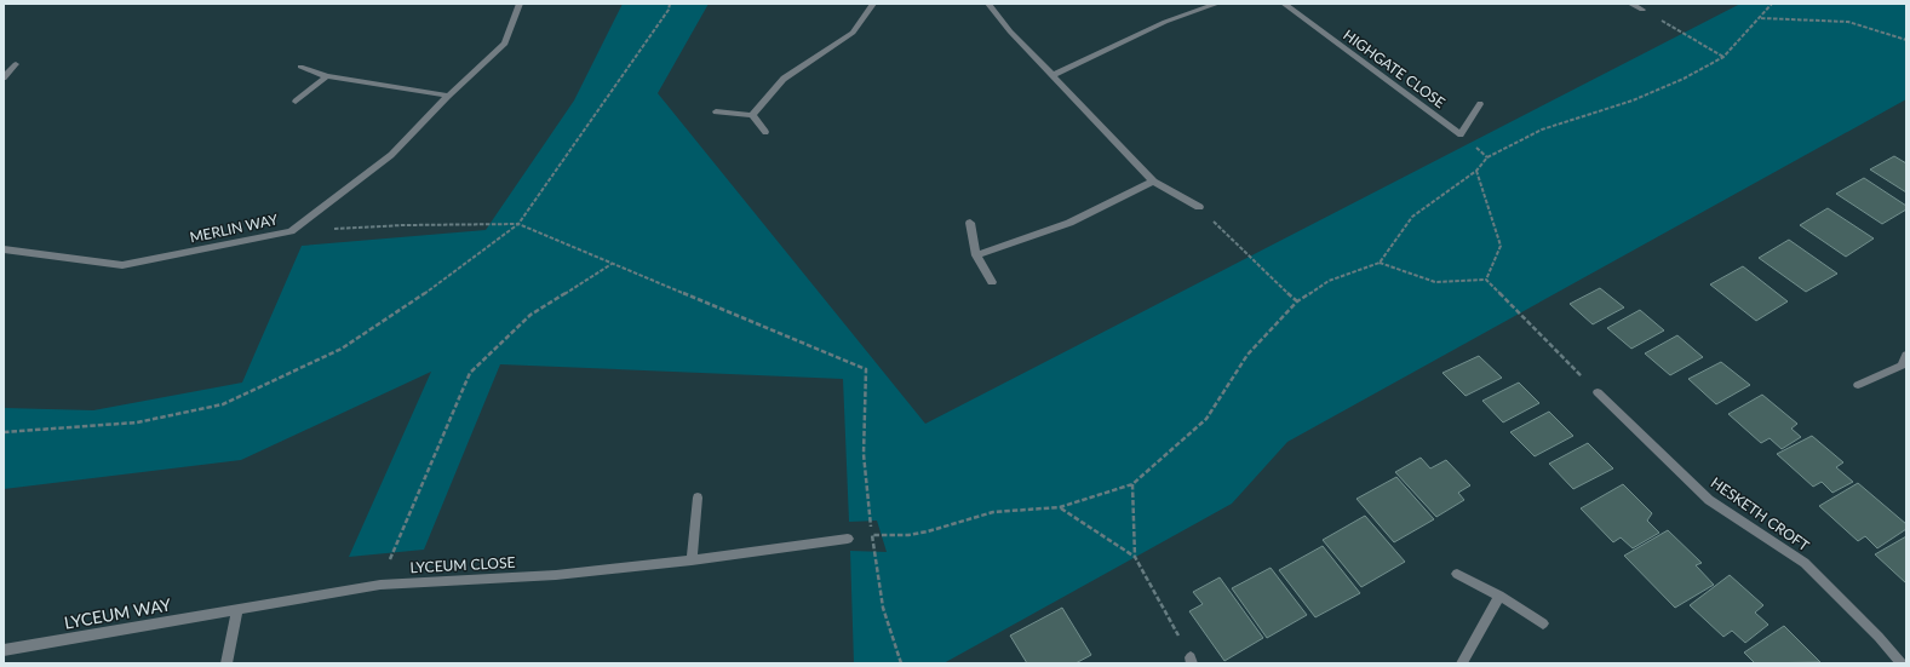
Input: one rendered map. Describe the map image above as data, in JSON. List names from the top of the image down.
{
  "streets": {
    "street": [
      "HIGHGATE CLOSE",
      "MERLIN WAY",
      "HESKETH CROFT",
      "LYCEUM CLOSE",
      "LYCEUM WAY"
    ]
  },
  "crossings": [
    ["LYCEUM CLOSE", "LYCEUM WAY"]
  ]
}
